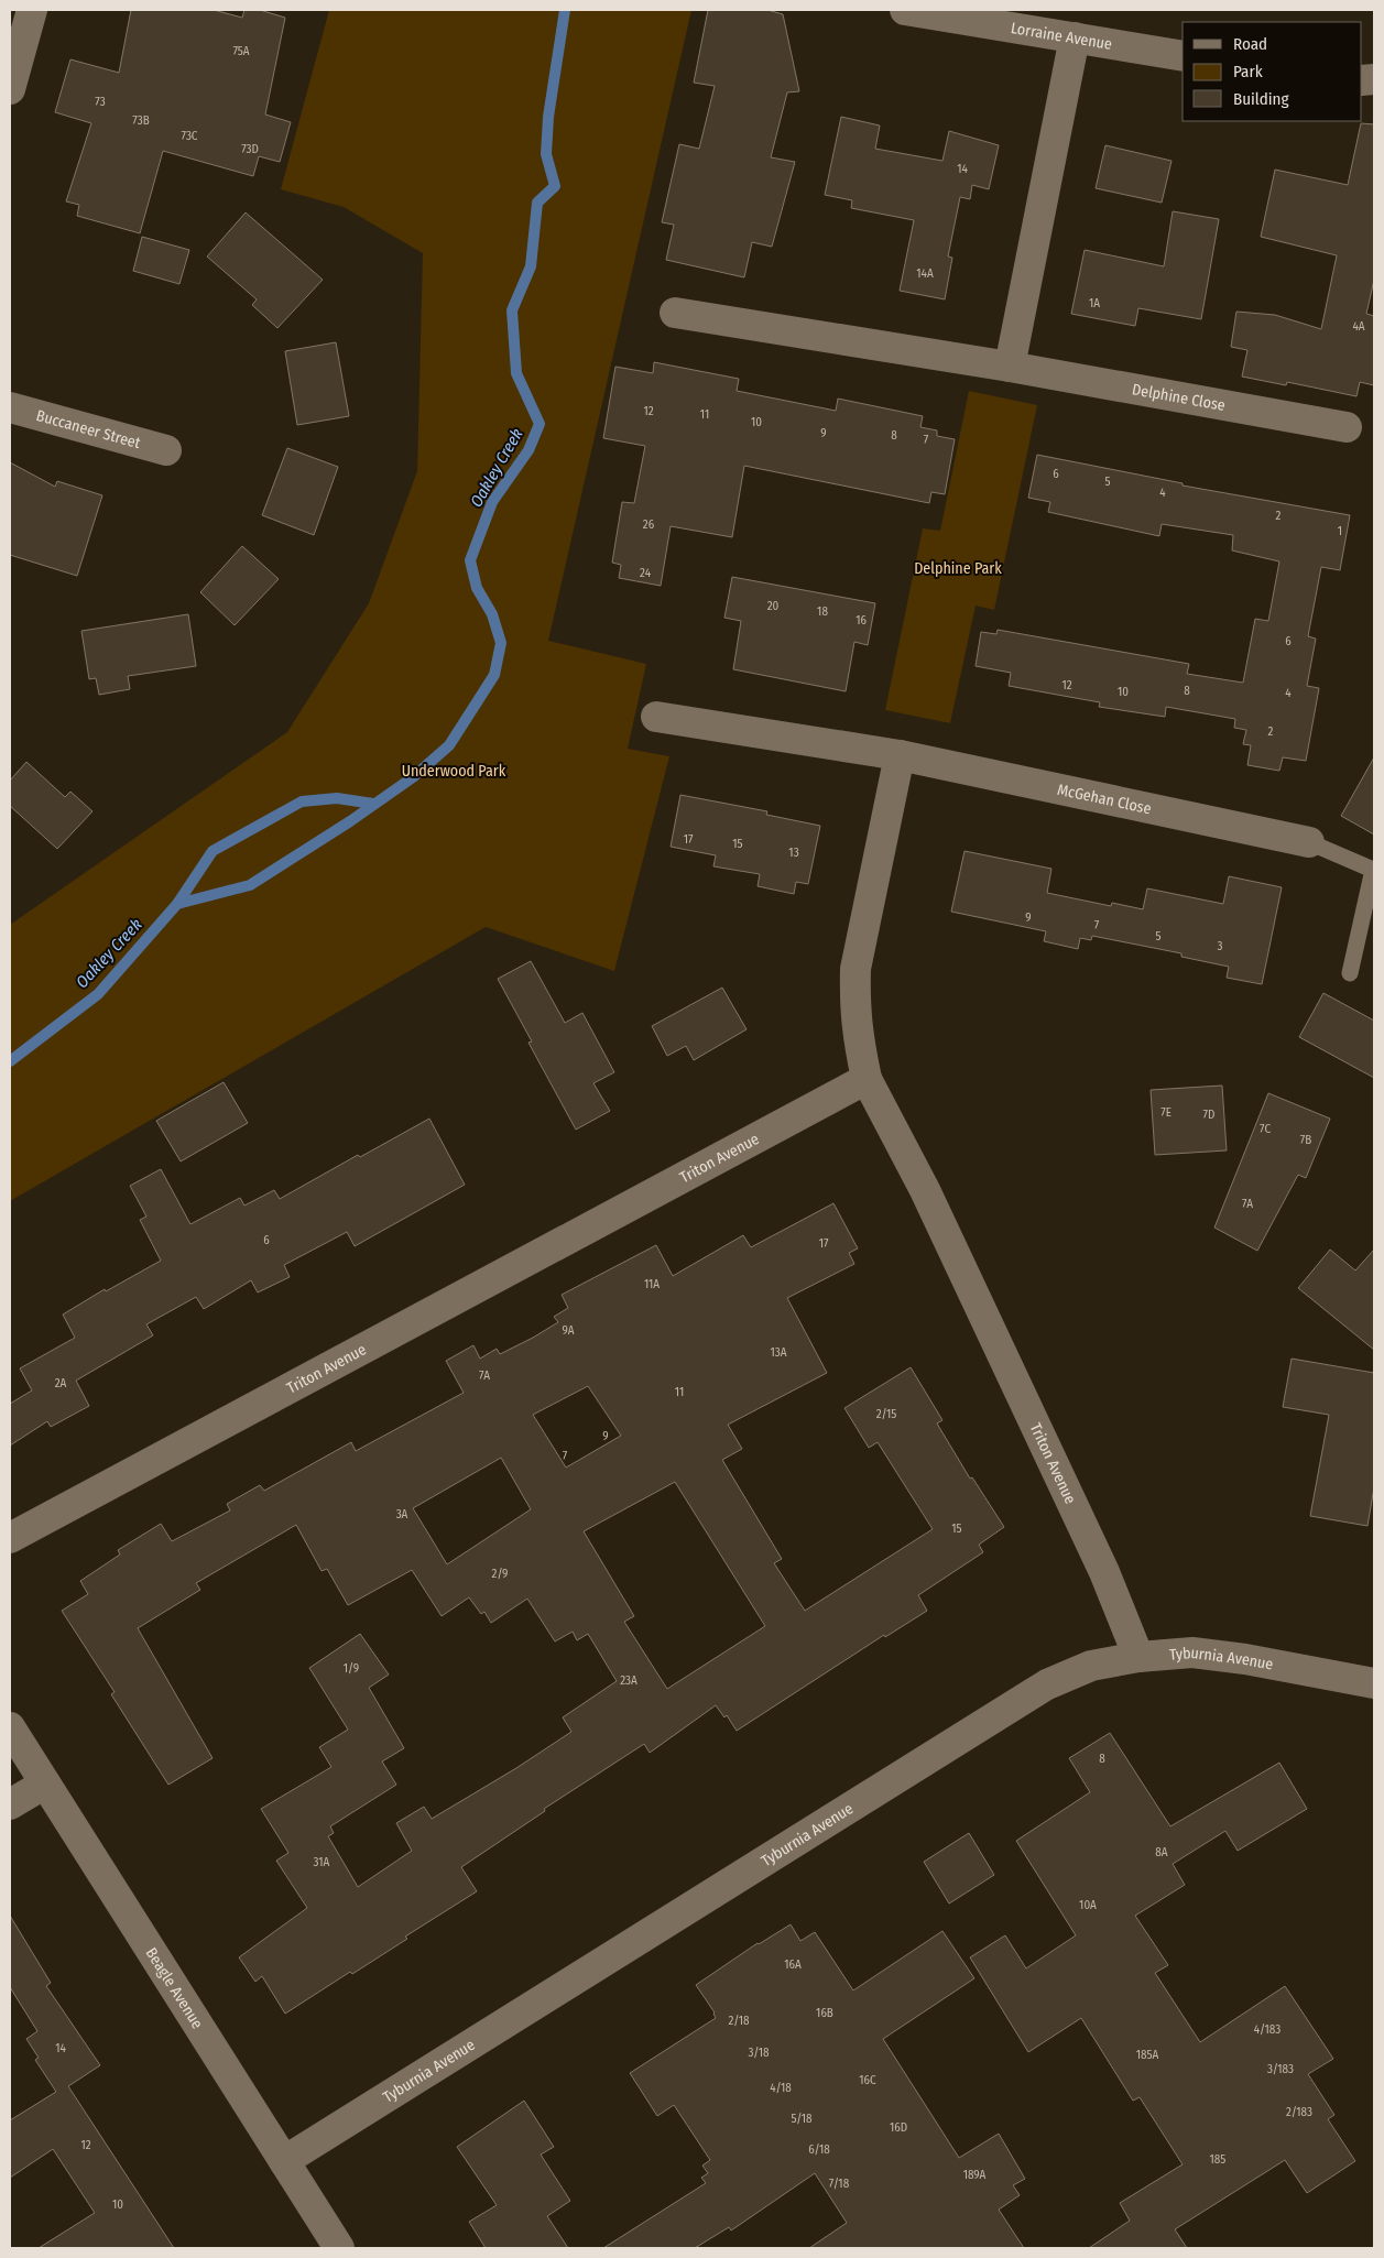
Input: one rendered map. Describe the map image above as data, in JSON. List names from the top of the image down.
{
  "streets": {
    "street": [
      "Lorraine Avenue",
      "Delphine Close",
      "Buccaneer Street",
      "McGehan Close",
      "Triton Avenue",
      "Tyburnia Avenue",
      "Beagle Avenue"
    ]
  },
  "crossings": [
    ["Triton Avenue", "Tyburnia Avenue"],
    ["Tyburnia Avenue", "Beagle Avenue"]
  ],
  "water": ["Oakley Creek"],
  "parks": ["Delphine Park", "Underwood Park"],
  "house_numbers": [
    "75A",
    "73",
    "73B",
    "73C",
    "73D",
    "14",
    "14A",
    "1A",
    "4A",
    "12",
    "11",
    "10",
    "9",
    "8",
    "7",
    "6",
    "5",
    "4",
    "2",
    "26",
    "1",
    "24",
    "20",
    "18",
    "16",
    "6",
    "12",
    "8",
    "10",
    "4",
    "2",
    "17",
    "15",
    "13",
    "9",
    "7",
    "5",
    "3",
    "7E",
    "7D",
    "7C",
    "7B",
    "7A",
    "6",
    "17",
    "11A",
    "9A",
    "13A",
    "7A",
    "2A",
    "11",
    "2/15",
    "9",
    "7",
    "3A",
    "15",
    "2/9",
    "1/9",
    "23A",
    "8",
    "8A",
    "31A",
    "10A",
    "16A",
    "16B",
    "2/18",
    "4/183",
    "14",
    "3/18",
    "185A",
    "3/183",
    "16C",
    "4/18",
    "2/183",
    "5/18",
    "16D",
    "12",
    "6/18",
    "185",
    "189A",
    "7/18",
    "10"
  ],
  "legend": ["Road", "Park", "Building"]
}
